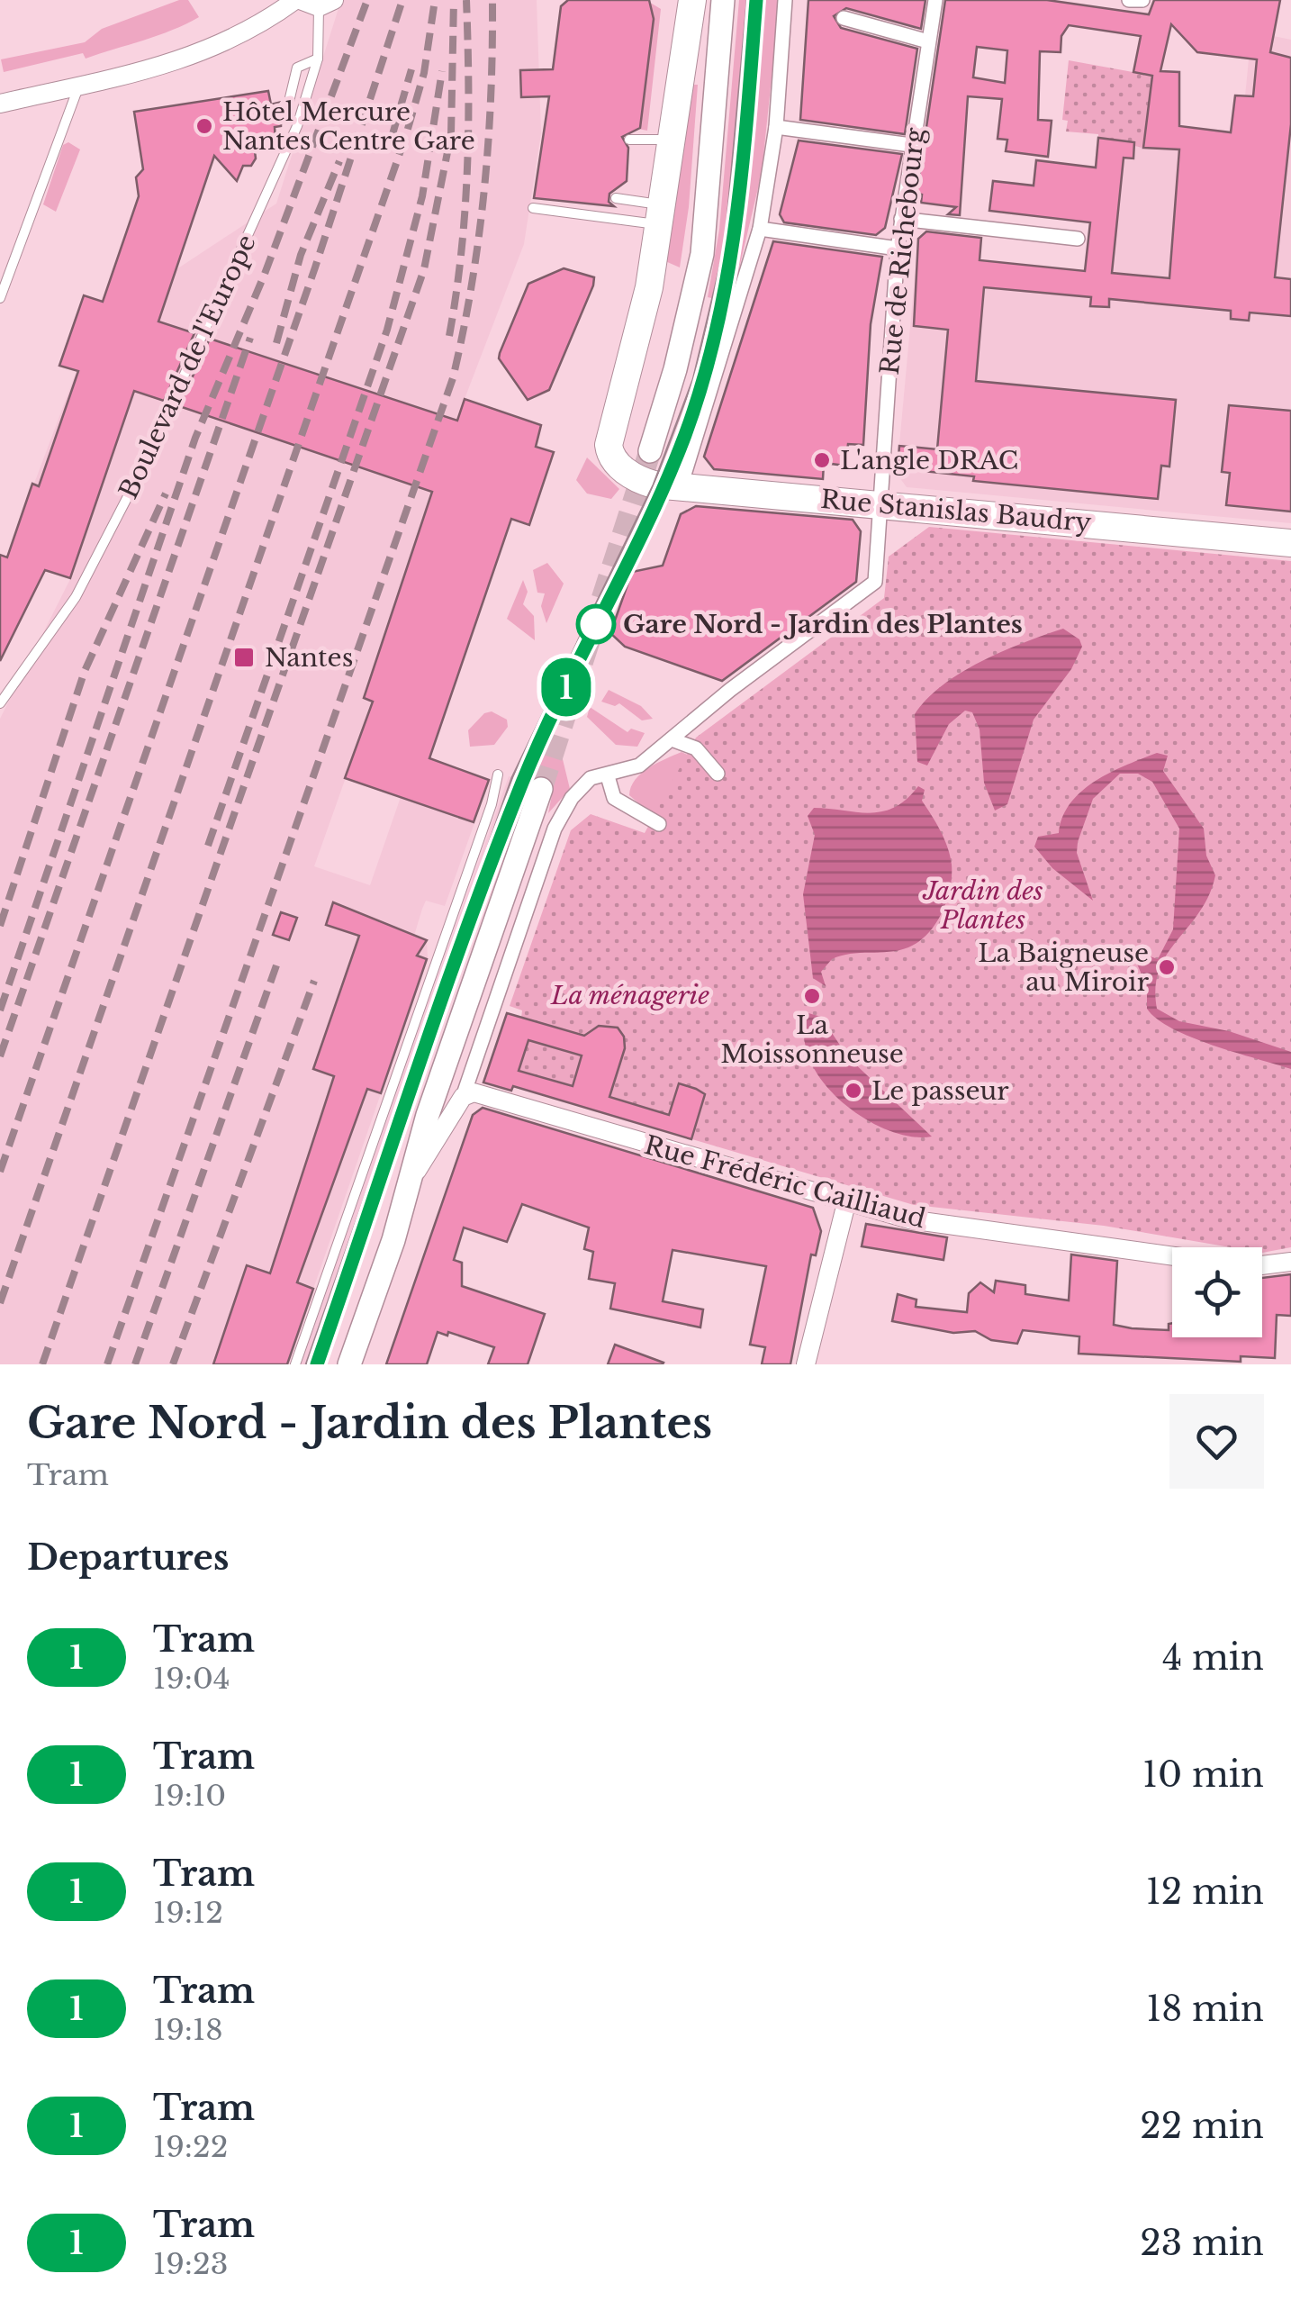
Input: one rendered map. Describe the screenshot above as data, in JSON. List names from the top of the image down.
{
  "streets": {
    "main road": ["Rue Stanislas Baudry"],
    "street": ["Rue de Richebourg", "Rue Frédéric Cailliaud"],
    "lane": ["Boulevard de l'Europe"]
  },
  "crossings": [
    ["Rue de Richebourg", "Rue Stanislas Baudry"]
  ],
  "parks": ["Jardin des Plantes", "La ménagerie"],
  "places": {
    "other": [
      "Hôtel Mercure Nantes Centre Gare",
      "L'angle DRAC",
      "Gare Nord - Jardin des Plantes",
      "La Baigneuse au Miroir",
      "La Moissonneuse",
      "Le passeur"
    ],
    "transit": ["Nantes"]
  },
  "lines": ["tram line 1"],
  "page": {
    "on_map": "1",
    "heading": [
      ["Gare Nord - Jardin des Plantes", "Tram"],
      "Departures"
    ],
    "list": [
      {
        "mark": "1",
        "name": "Tram",
        "note": "19:04",
        "value": "4 min"
      },
      {
        "mark": "1",
        "name": "Tram",
        "note": "19:10",
        "value": "10 min"
      },
      {
        "mark": "1",
        "name": "Tram",
        "note": "19:12",
        "value": "12 min"
      },
      {
        "mark": "1",
        "name": "Tram",
        "note": "19:18",
        "value": "18 min"
      },
      {
        "mark": "1",
        "name": "Tram",
        "note": "19:22",
        "value": "22 min"
      },
      {
        "mark": "1",
        "name": "Tram",
        "note": "19:23",
        "value": "23 min"
      }
    ]
  }
}
